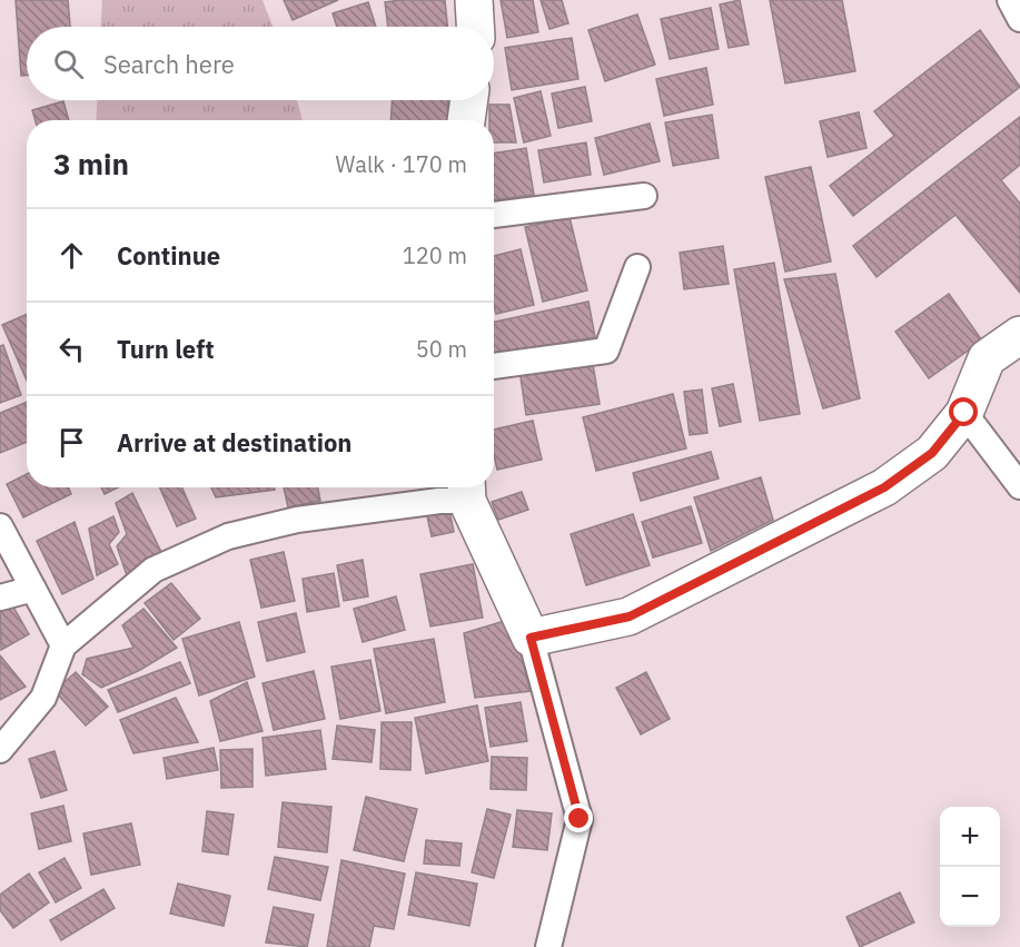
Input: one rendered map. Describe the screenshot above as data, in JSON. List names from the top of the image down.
{
  "page": {
    "search": "Search here",
    "heading": ["3 min", "Walk · 170 m"],
    "list": [
      ["Continue", "120 m"],
      ["Turn left", "50 m"],
      "Arrive at destination"
    ],
    "map_buttons": ["+", "−"]
  }
}
